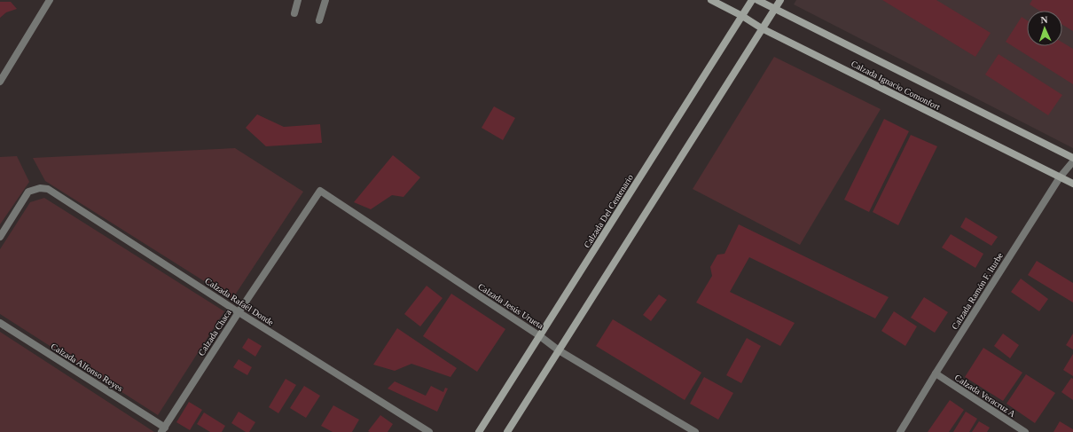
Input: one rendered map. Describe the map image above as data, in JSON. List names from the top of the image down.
{
  "streets": {
    "main road": ["Calzada Ignacio Comonfort", "Calzada Del Centenario"],
    "street": [
      "Calzada Ramón F. Iturbe",
      "Calzada Rafaél Donde",
      "Calzada Jesús Urueta",
      "Calzada Chaca",
      "Calzada Alfonso Reyes",
      "Calzada Veracruz A"
    ]
  },
  "crossings": [
    ["Calzada Ignacio Comonfort", "Calzada Del Centenario"],
    ["Calzada Ignacio Comonfort", "Calzada Ramón F. Iturbe"],
    ["Calzada Del Centenario", "Calzada Jesús Urueta"],
    ["Calzada Ramón F. Iturbe", "Calzada Veracruz A"],
    ["Calzada Rafaél Donde", "Calzada Chaca"],
    ["Calzada Jesús Urueta", "Calzada Chaca"],
    ["Calzada Chaca", "Calzada Alfonso Reyes"]
  ],
  "north": "top"
}
